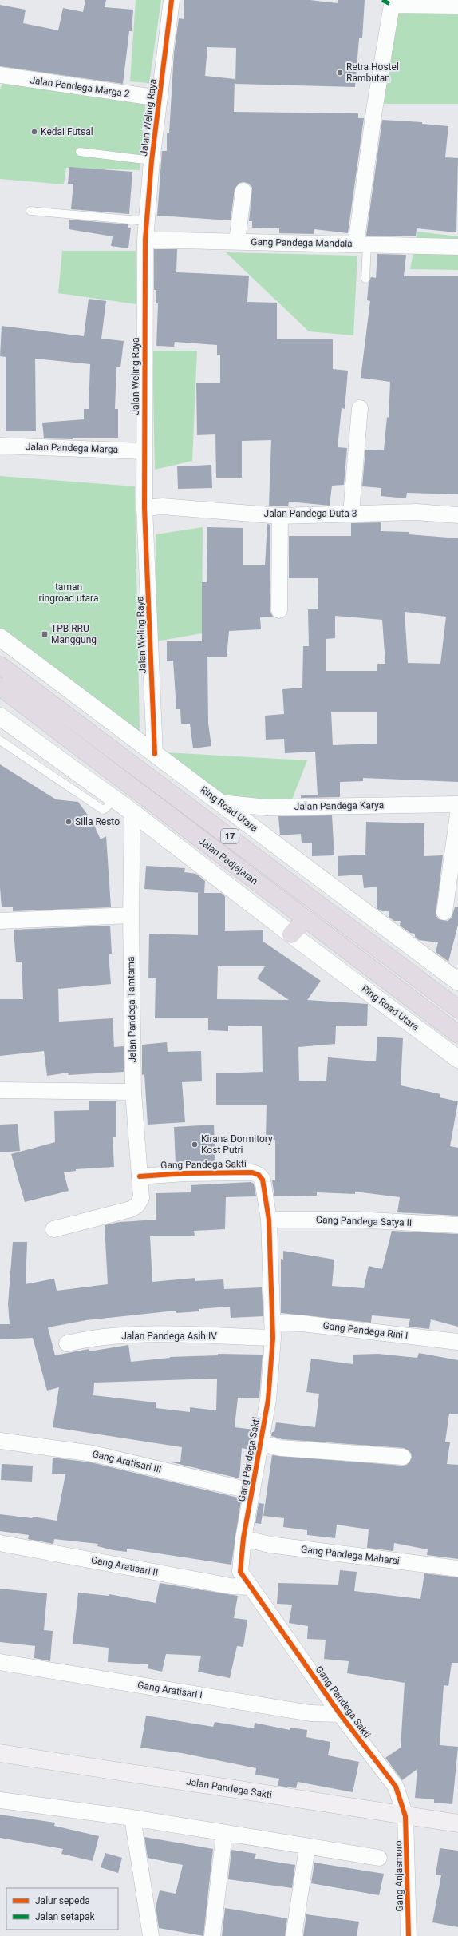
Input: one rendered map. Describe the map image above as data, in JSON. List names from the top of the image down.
{
  "streets": {
    "highway": ["17", "Jalan Padjajaran"],
    "main road": ["Jalan Pandega Sakti"],
    "street": [
      "Jalan Pandega Marga 2",
      "Jalan Weling Raya",
      "Gang Pandega Mandala",
      "Jalan Pandega Marga",
      "Jalan Pandega Duta 3",
      "Jalan Pandega Karya",
      "Ring Road Utara",
      "Jalan Pandega Tamtama",
      "Gang Pandega Sakti",
      "Gang Pandega Satya II",
      "Gang Pandega Rini I",
      "Jalan Pandega Asih IV",
      "Gang Aratisari III",
      "Gang Pandega Maharsi",
      "Gang Aratisari II",
      "Gang Aratisari I",
      "Gang Anjasmoro"
    ]
  },
  "crossings": [
    ["Jalan Pandega Marga 2", "Jalan Weling Raya"],
    ["Jalan Weling Raya", "Gang Pandega Mandala"],
    ["Jalan Weling Raya", "Jalan Pandega Marga"],
    ["Jalan Weling Raya", "Jalan Pandega Duta 3"],
    ["Jalan Weling Raya", "Ring Road Utara"],
    ["Jalan Pandega Karya", "Ring Road Utara"],
    ["Ring Road Utara", "Jalan Pandega Tamtama"],
    ["Jalan Pandega Tamtama", "Gang Pandega Sakti"],
    ["Gang Pandega Sakti", "Gang Pandega Satya II"],
    ["Gang Pandega Sakti", "Gang Pandega Rini I"],
    ["Gang Pandega Sakti", "Jalan Pandega Asih IV"],
    ["Gang Pandega Sakti", "Gang Aratisari III"],
    ["Gang Pandega Sakti", "Gang Pandega Maharsi"],
    ["Gang Pandega Sakti", "Gang Aratisari II"],
    ["Gang Pandega Sakti", "Gang Aratisari I"],
    ["Gang Pandega Sakti", "Jalan Pandega Sakti"],
    ["Gang Pandega Sakti", "Gang Anjasmoro"],
    ["Gang Pandega Rini I", "Jalan Pandega Asih IV"],
    ["Jalan Pandega Sakti", "Gang Anjasmoro"]
  ],
  "parks": ["taman ringroad utara"],
  "places": {
    "other": [
      "Retra Hostel Rambutan",
      "Kedai Futsal",
      "Silla Resto",
      "Kirana Dormitory Kost Putri"
    ],
    "transit": ["TPB RRU Manggung"]
  },
  "legend": ["Jalur sepeda", "Jalan setapak"]
}
